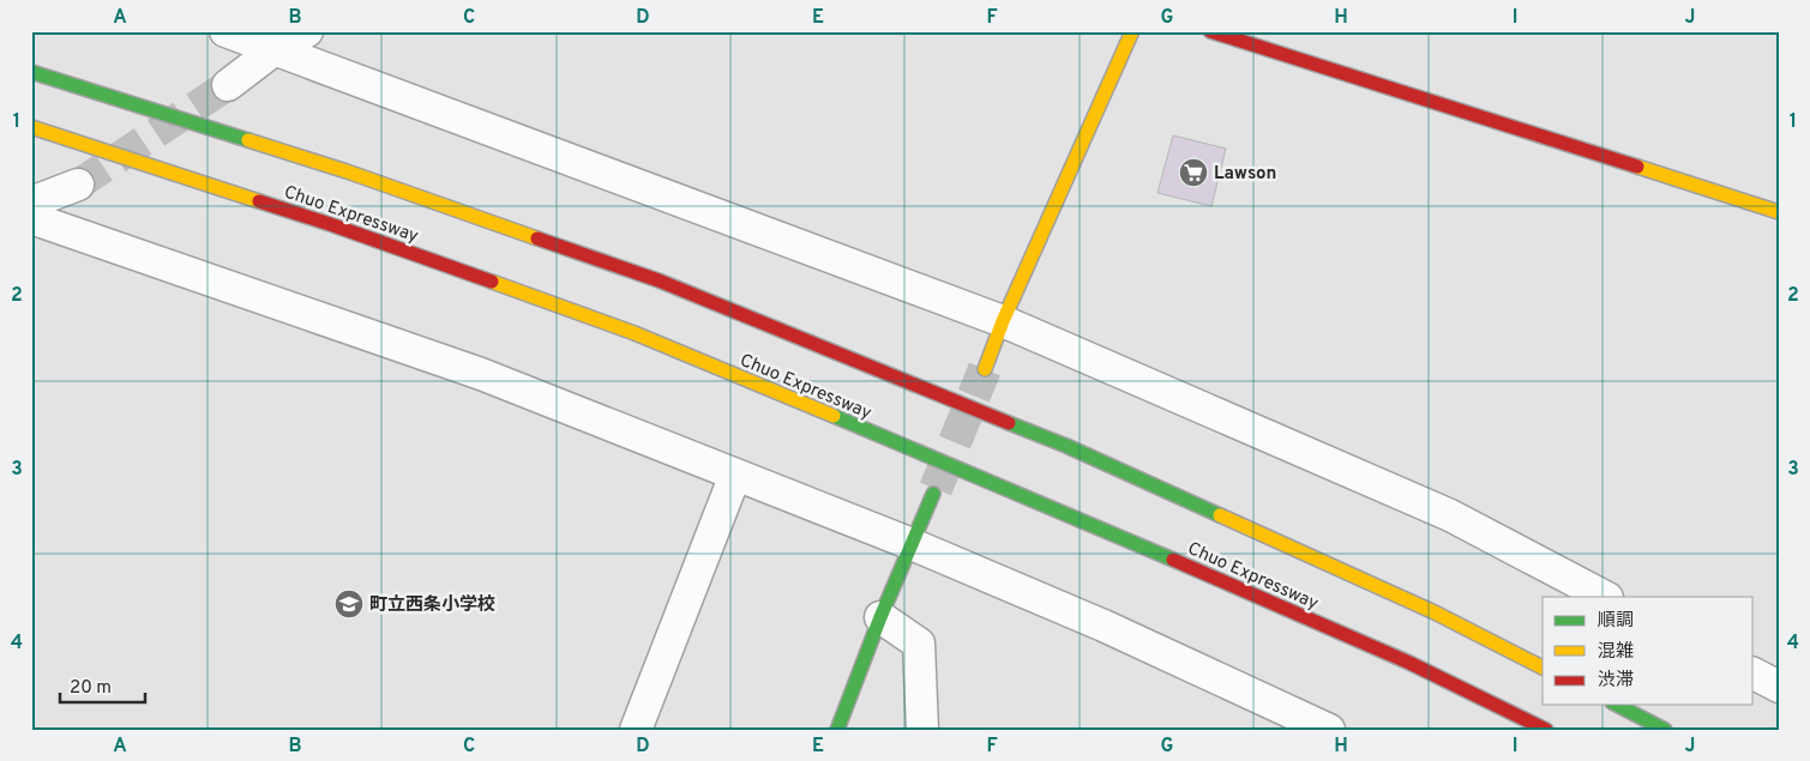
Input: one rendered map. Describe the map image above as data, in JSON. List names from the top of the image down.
{
  "streets": {
    "main road": ["Chuo Expressway"]
  },
  "places": {
    "supermarket": ["Lawson"],
    "school or university": ["町立西条小学校"]
  },
  "legend": ["順調", "混雑", "渋滞"],
  "scale_bar": "20 m",
  "grid": {
    "columns": [
      "A",
      "B",
      "C",
      "D",
      "E",
      "F",
      "G",
      "H",
      "I",
      "J"
    ],
    "rows": [
      "1",
      "2",
      "3",
      "4"
    ]
  }
}
